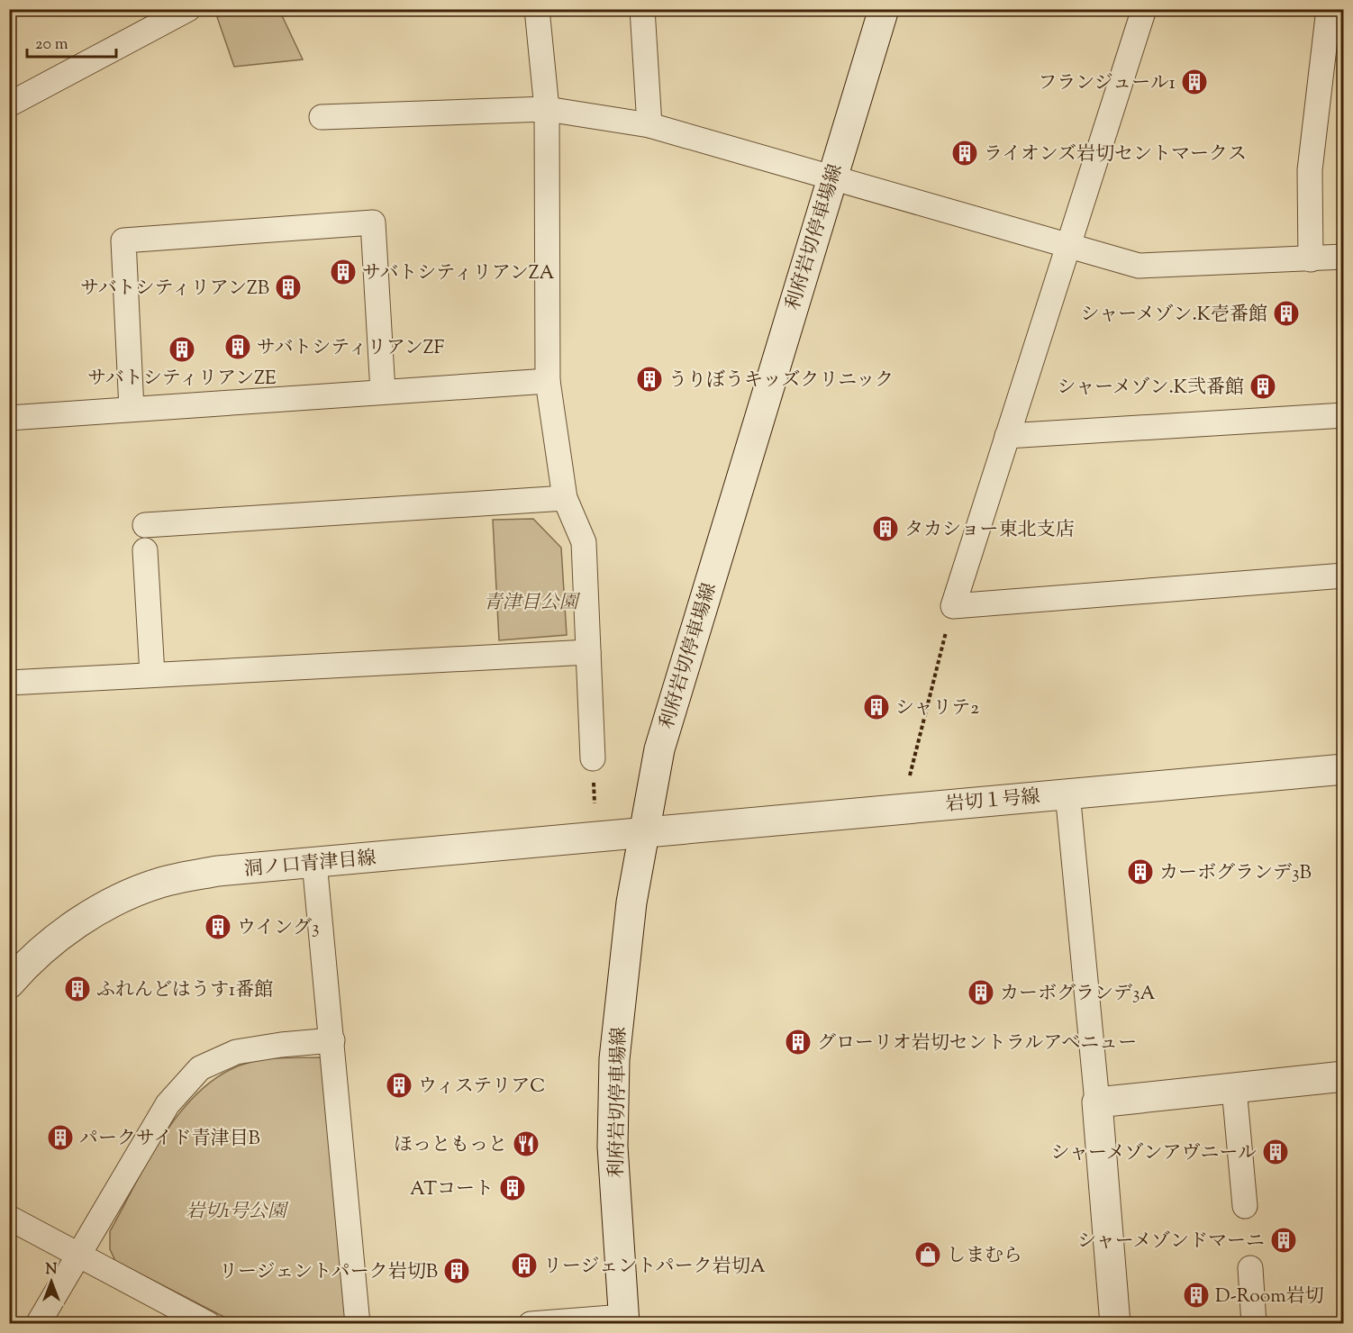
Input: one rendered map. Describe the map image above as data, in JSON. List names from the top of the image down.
{
  "streets": {
    "street": ["利府岩切停車場線", "岩切１号線", "洞ノ口青津目線"]
  },
  "crossings": [
    ["利府岩切停車場線", "岩切１号線"],
    ["利府岩切停車場線", "洞ノ口青津目線"],
    ["岩切１号線", "洞ノ口青津目線"]
  ],
  "parks": ["青津目公園", "岩切1号公園"],
  "places": {
    "building": [
      "フランジュール1",
      "ライオンズ岩切セントマークス",
      "サバトシティリアンZA",
      "サバトシティリアンZB",
      "シャーメゾン.K壱番館",
      "サバトシティリアンZF",
      "サバトシティリアンZE",
      "うりぼうキッズクリニック",
      "シャーメゾン.K弐番館",
      "タカショー東北支店",
      "シャリテ2",
      "カーボグランデ3B",
      "ウイング3",
      "ふれんどはうす1番館",
      "カーボグランデ3A",
      "グローリオ岩切セントラルアベニュー",
      "ウィステリアC",
      "パークサイド青津目B",
      "シャーメゾンアヴニール",
      "ATコート",
      "シャーメゾンドマーニ",
      "リージェントパーク岩切A",
      "リージェントパーク岩切B",
      "D-Room岩切"
    ],
    "restaurant": ["ほっともっと"],
    "shop": ["しまむら"]
  },
  "scale_bar": "20 m",
  "north": "top"
}
